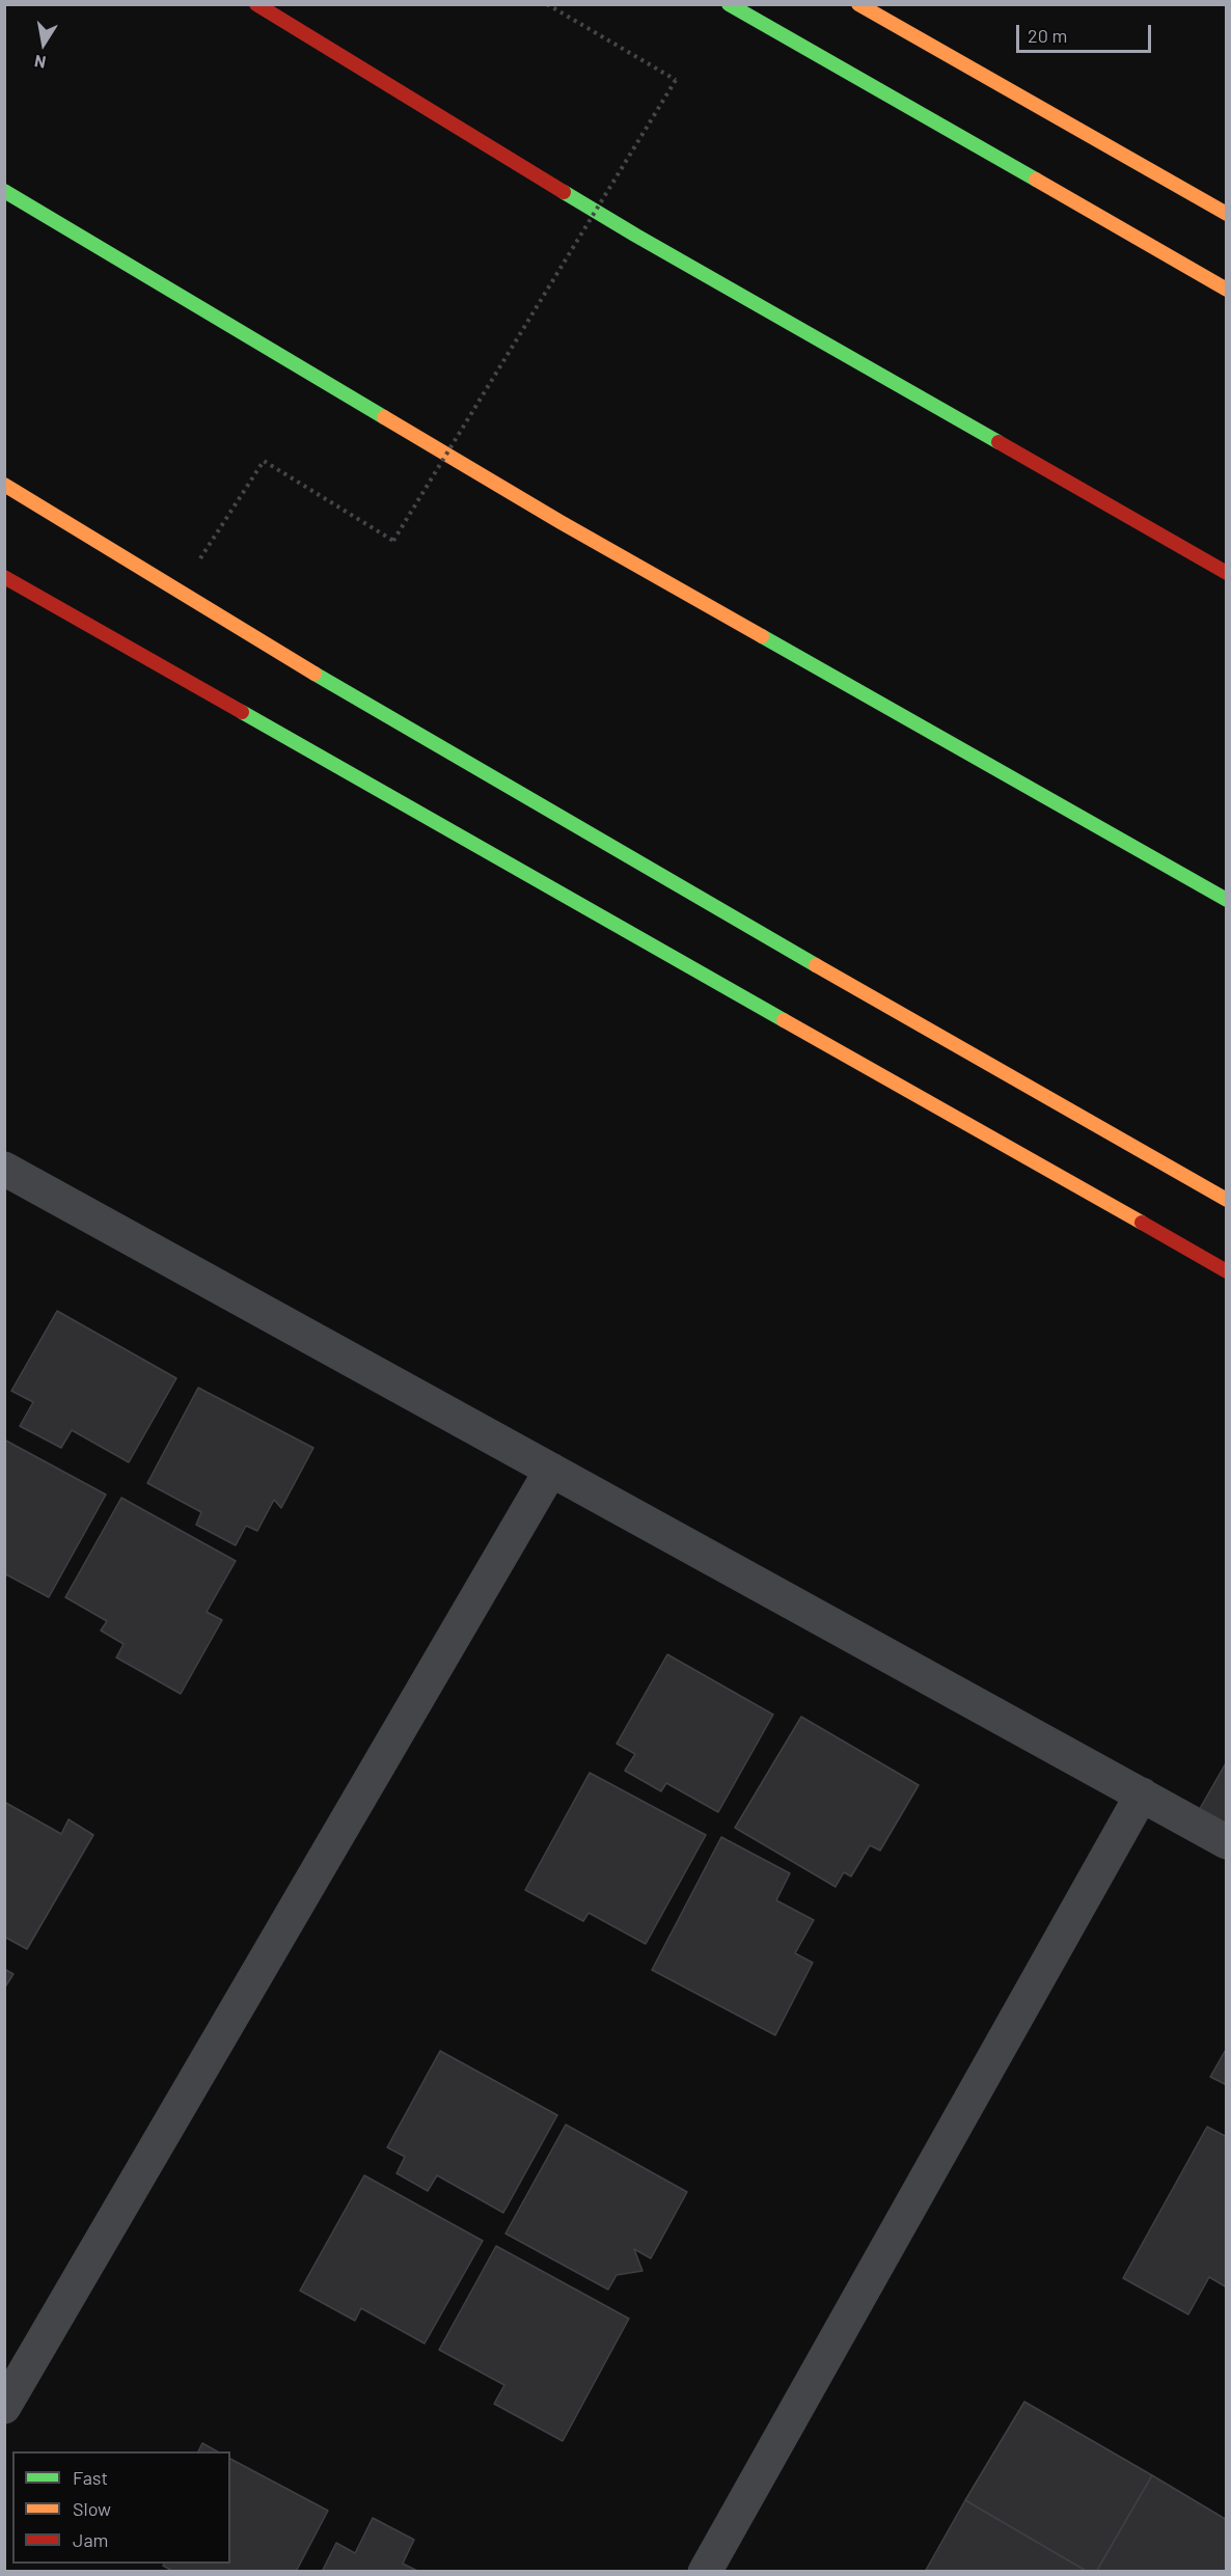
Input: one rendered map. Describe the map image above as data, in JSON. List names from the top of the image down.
{
  "legend": ["Fast", "Slow", "Jam"],
  "scale_bar": "20 m",
  "north": "bottom"
}
